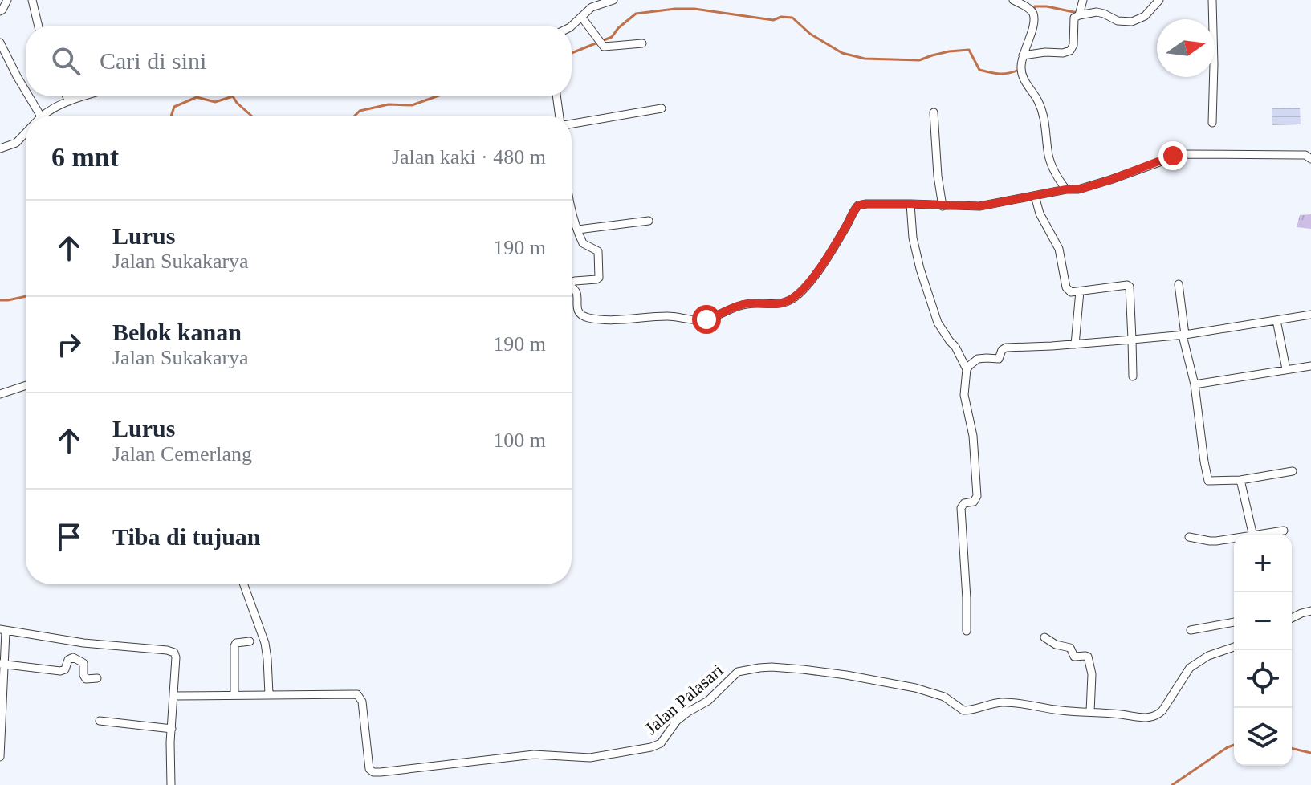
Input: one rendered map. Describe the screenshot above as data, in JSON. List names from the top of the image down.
{
  "streets": {
    "street": ["Jalan Palasari"]
  },
  "north": "right",
  "page": {
    "search": "Cari di sini",
    "heading": ["6 mnt", "Jalan kaki · 480 m"],
    "list": [
      ["Lurus", "Jalan Sukakarya", "190 m"],
      ["Belok kanan", "Jalan Sukakarya", "190 m"],
      ["Lurus", "Jalan Cemerlang", "100 m"],
      "Tiba di tujuan"
    ],
    "map_buttons": ["+", "−"]
  }
}
